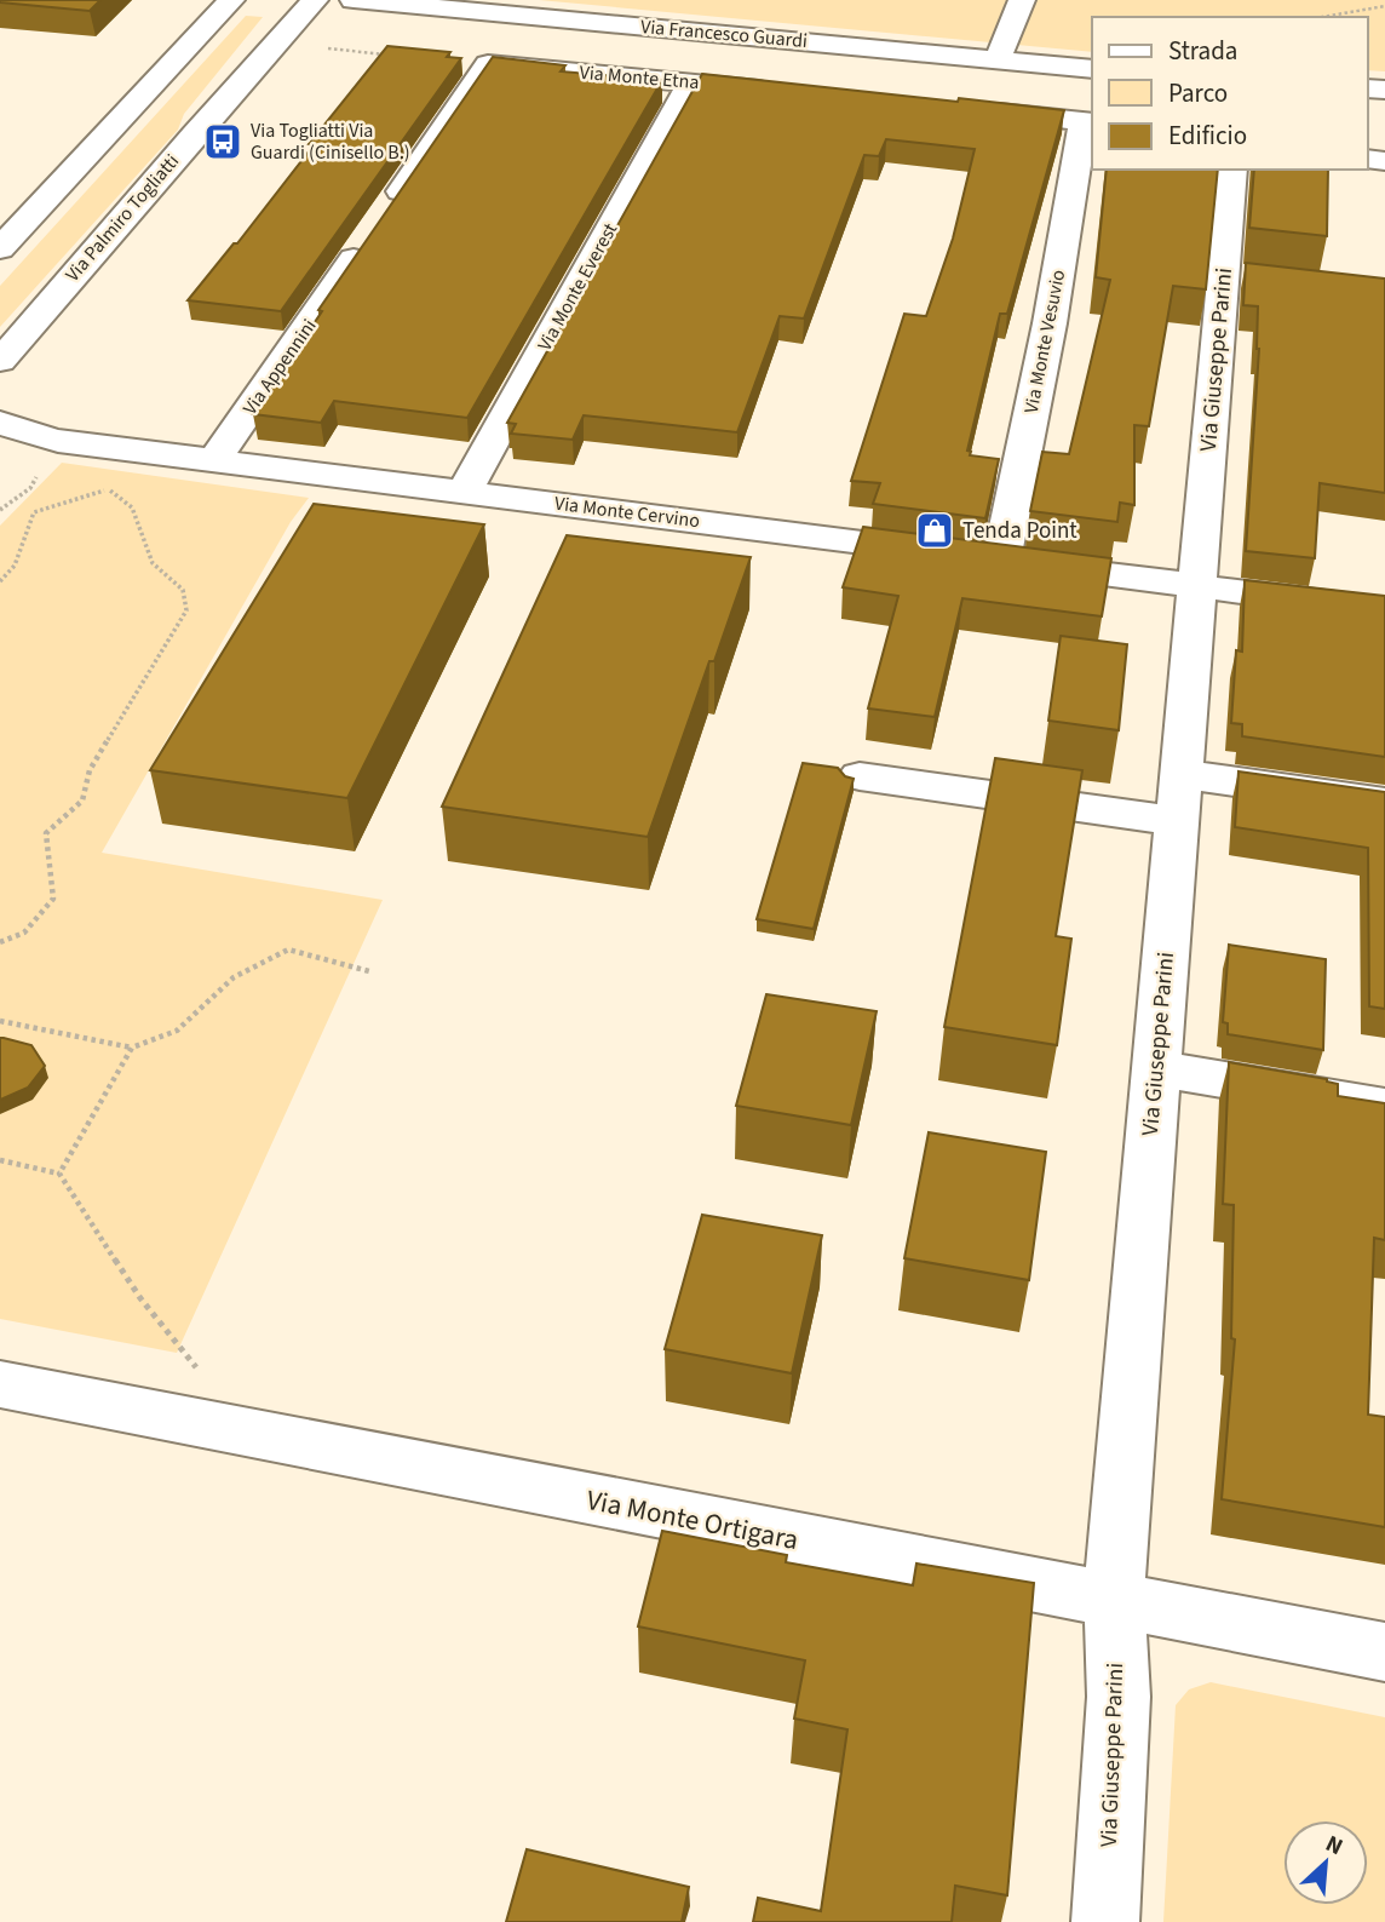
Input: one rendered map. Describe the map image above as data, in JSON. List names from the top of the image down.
{
  "streets": {
    "street": [
      "Via Francesco Guardi",
      "Via Monte Etna",
      "Via Palmiro Togliatti",
      "Via Monte Everest",
      "Via Monte Vesuvio",
      "Via Giuseppe Parini",
      "Via Appennini",
      "Via Monte Cervino",
      "Via Monte Ortigara"
    ]
  },
  "crossings": [
    ["Via Monte Etna", "Via Monte Everest"],
    ["Via Monte Everest", "Via Monte Cervino"],
    ["Via Monte Vesuvio", "Via Monte Cervino"],
    ["Via Giuseppe Parini", "Via Monte Cervino"],
    ["Via Giuseppe Parini", "Via Monte Ortigara"],
    ["Via Appennini", "Via Monte Cervino"]
  ],
  "places": {
    "bus stop": ["Via Togliatti Via Guardi (Cinisello B.)"],
    "shop": ["Tenda Point"]
  },
  "legend": ["Strada", "Parco", "Edificio"],
  "north": "top right"
}
